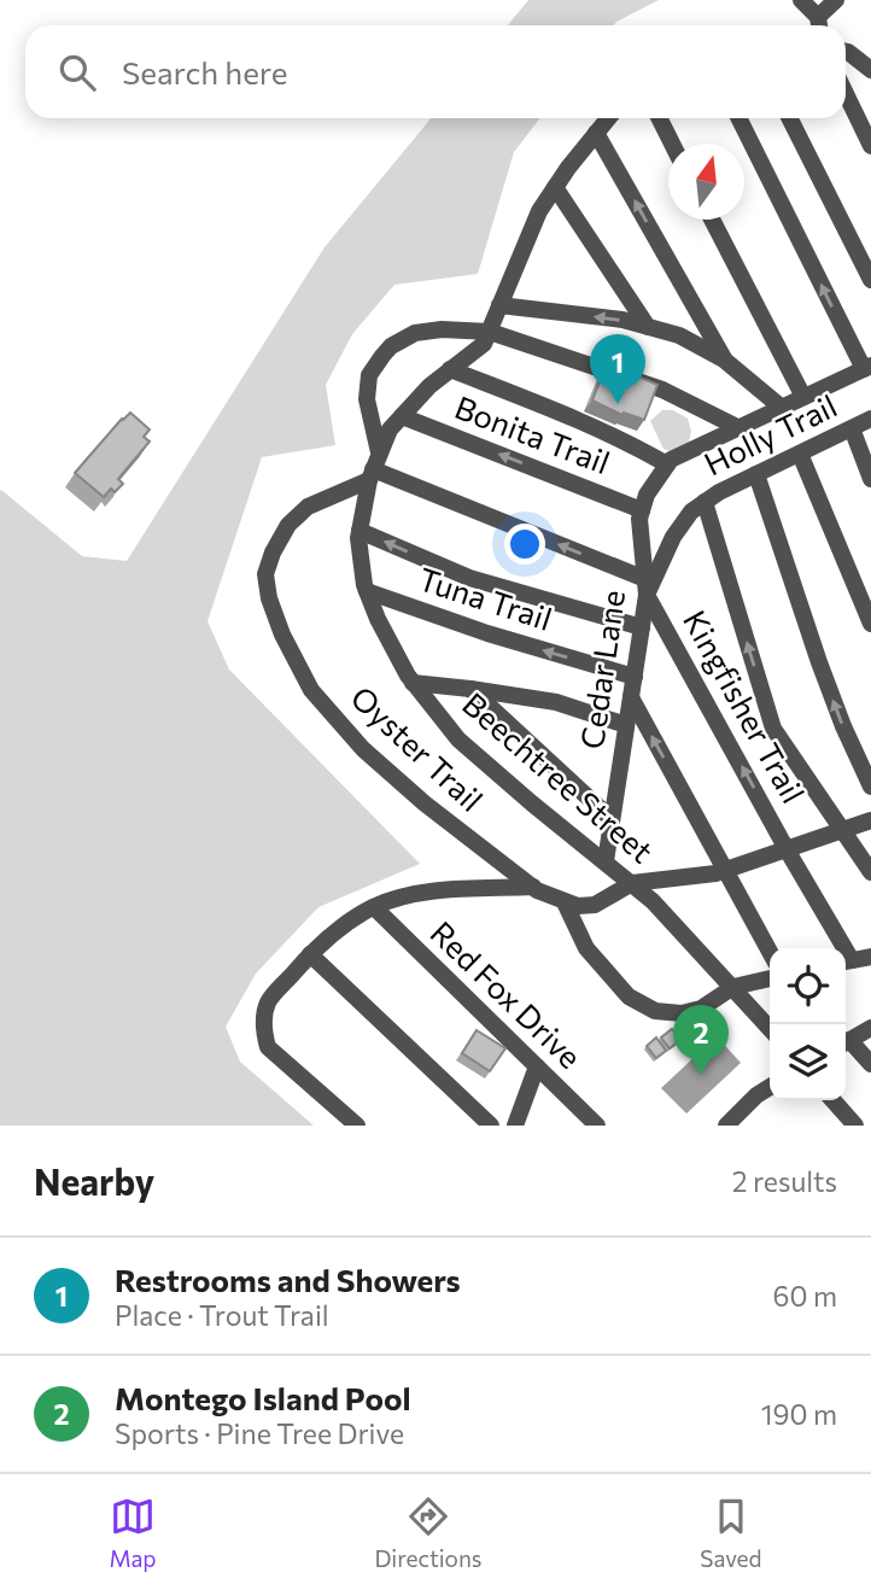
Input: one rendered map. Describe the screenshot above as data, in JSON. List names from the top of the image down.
{
  "streets": {
    "street": [
      "Bonita Trail",
      "Holly Trail",
      "Tuna Trail",
      "Cedar Lane",
      "Kingfisher Trail",
      "Oyster Trail",
      "Beechtree Street",
      "Red Fox Drive"
    ]
  },
  "crossings": [
    ["Bonita Trail", "Cedar Lane"],
    ["Bonita Trail", "Beechtree Street"],
    ["Holly Trail", "Cedar Lane"],
    ["Holly Trail", "Kingfisher Trail"],
    ["Tuna Trail", "Cedar Lane"],
    ["Tuna Trail", "Beechtree Street"],
    ["Cedar Lane", "Kingfisher Trail"],
    ["Cedar Lane", "Beechtree Street"],
    ["Oyster Trail", "Beechtree Street"]
  ],
  "north": "top",
  "page": {
    "search": "Search here",
    "pins": ["1", "2"],
    "heading": ["Nearby", "2 results"],
    "list": [
      {
        "mark": "1",
        "name": "Restrooms and Showers",
        "note": "Place · Trout Trail",
        "value": "60 m"
      },
      {
        "mark": "2",
        "name": "Montego Island Pool",
        "note": "Sports · Pine Tree Drive",
        "value": "190 m"
      }
    ],
    "nav": ["Map", "Directions", "Saved"]
  }
}
